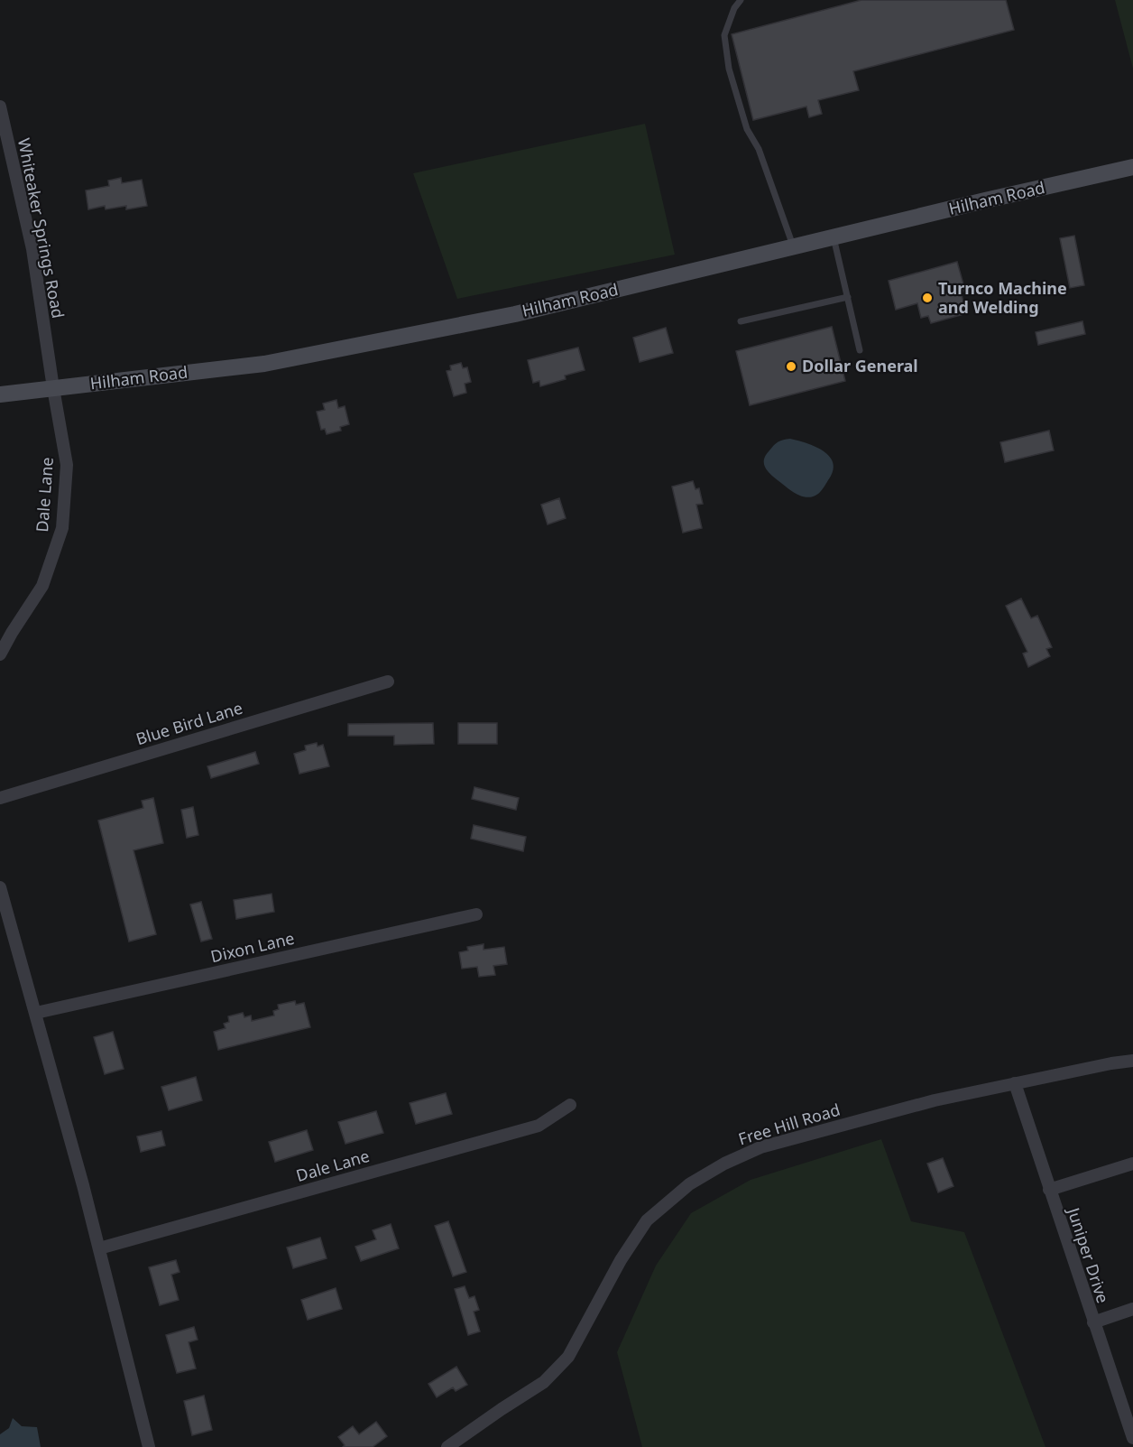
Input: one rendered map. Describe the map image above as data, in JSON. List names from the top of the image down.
{
  "streets": {
    "main road": ["Hilham Road"],
    "street": [
      "Whiteaker Springs Road",
      "Dale Lane",
      "Blue Bird Lane",
      "Dixon Lane",
      "Free Hill Road",
      "Juniper Drive"
    ]
  },
  "crossings": [
    ["Hilham Road", "Whiteaker Springs Road"],
    ["Hilham Road", "Dale Lane"],
    ["Whiteaker Springs Road", "Dale Lane"],
    ["Free Hill Road", "Juniper Drive"]
  ],
  "places": ["Turnco Machine and Welding", "Dollar General"]
}
